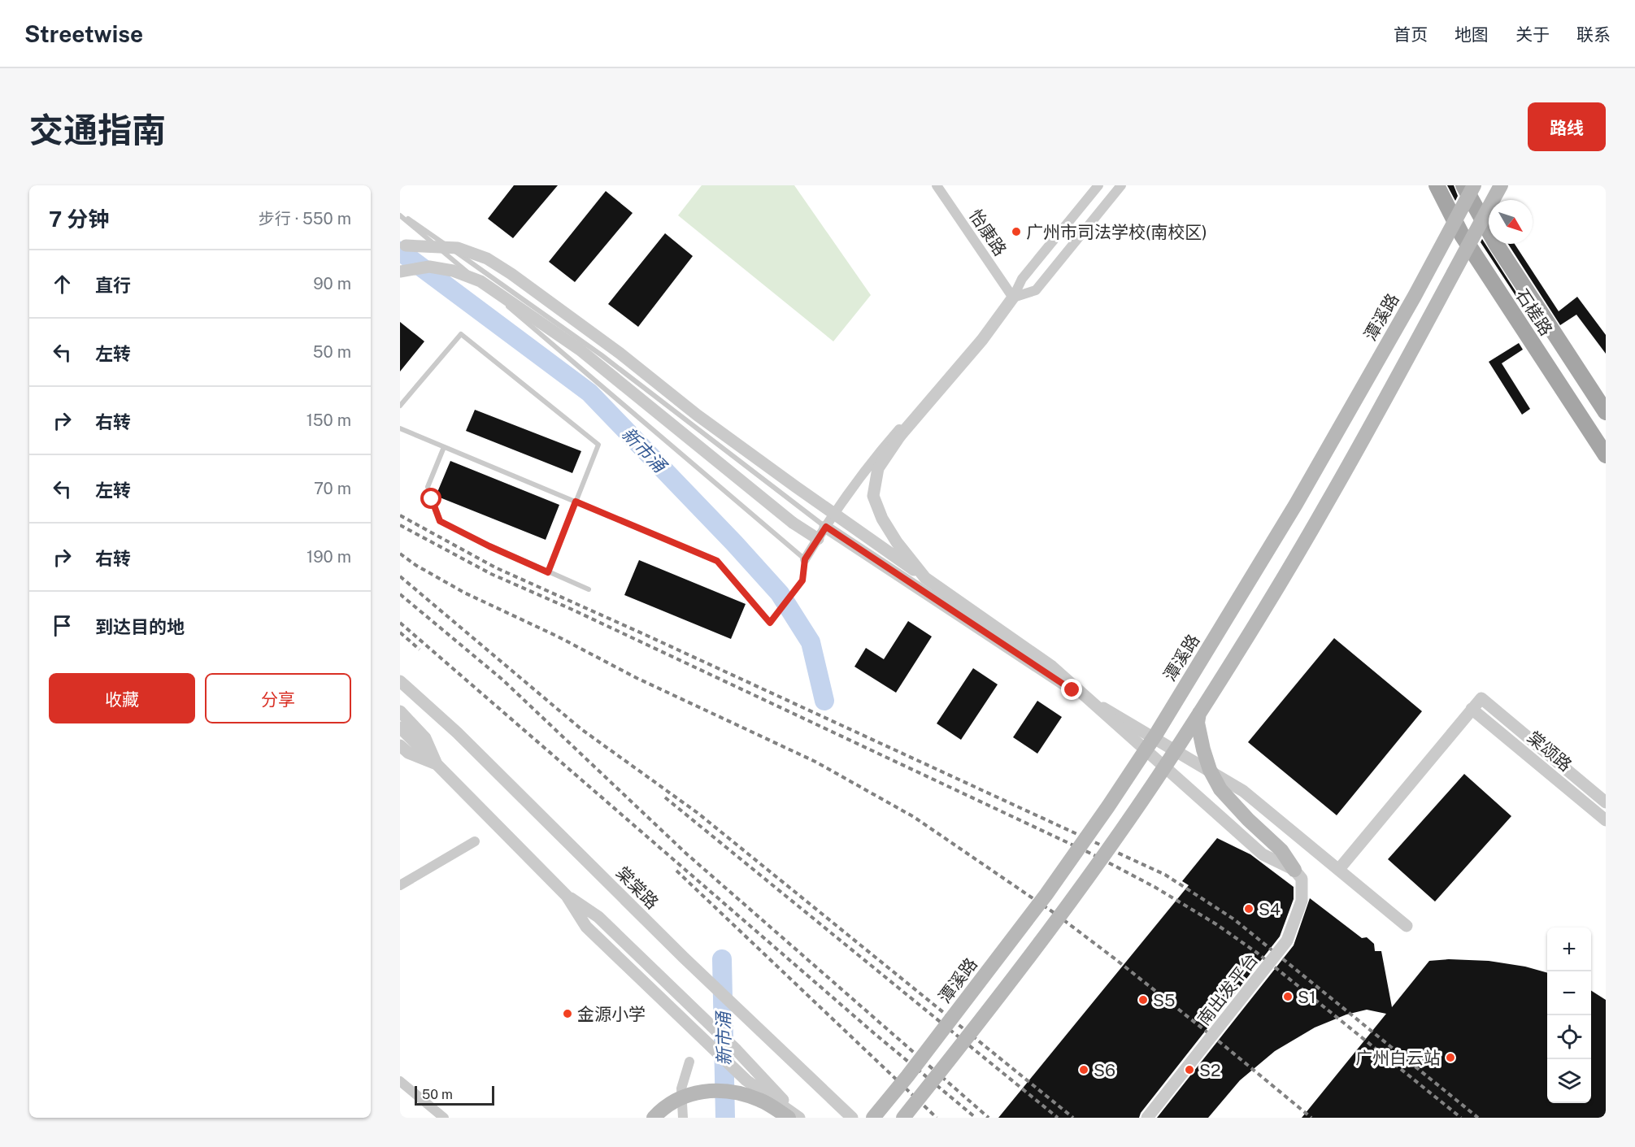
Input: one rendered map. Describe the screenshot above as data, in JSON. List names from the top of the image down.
{
  "streets": {
    "main road": ["石槎路", "潭溪路"],
    "street": [
      "怡康路",
      "棠颂路",
      "棠棠路",
      "南出发平台"
    ]
  },
  "water": ["新市涌"],
  "places": [
    "广州市司法学校(南校区)",
    "S4",
    "S1",
    "S5",
    "金源小学",
    "广州白云站",
    "S6",
    "S2"
  ],
  "scale_bar": "50 m",
  "north": "bottom right",
  "page": {
    "header": "Streetwise",
    "nav": [
      "首页",
      "地图",
      "关于",
      "联系"
    ],
    "title": "交通指南",
    "buttons": [
      "路线",
      ["收藏", "分享"]
    ],
    "heading": ["7 分钟", "步行 · 550 m"],
    "list": [
      ["直行", "90 m"],
      ["左转", "50 m"],
      ["右转", "150 m"],
      ["左转", "70 m"],
      ["右转", "190 m"],
      "到达目的地"
    ],
    "map_buttons": ["+", "−"],
    "scale": "50 m"
  }
}
